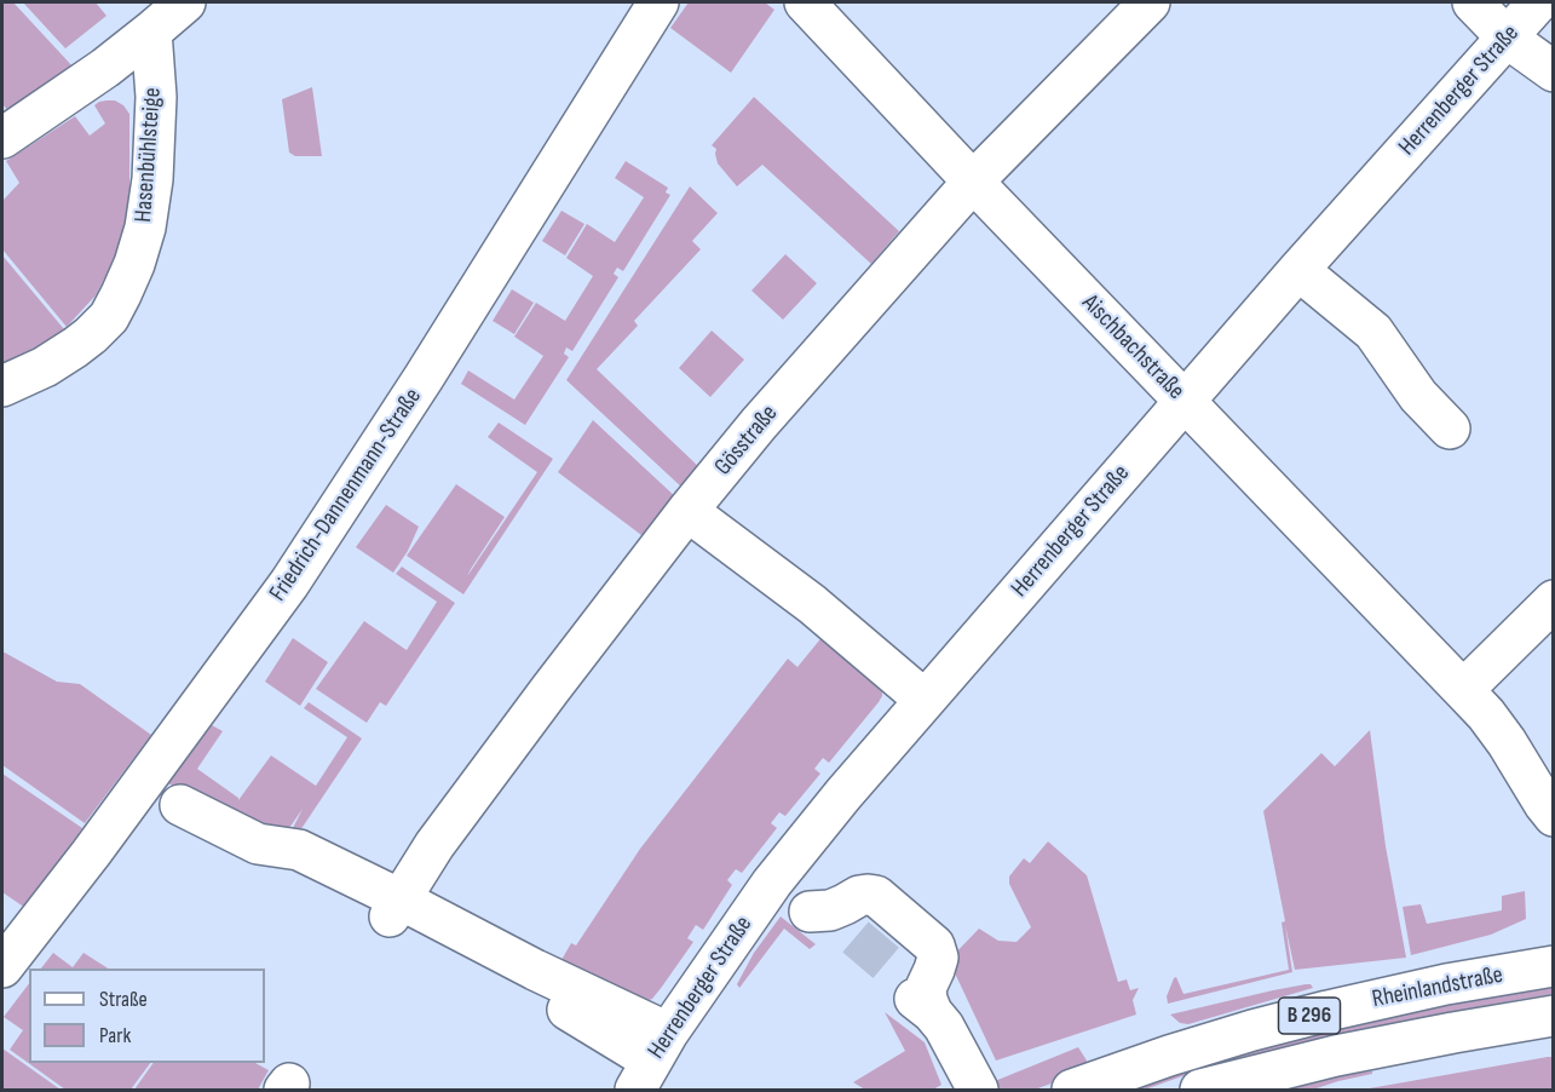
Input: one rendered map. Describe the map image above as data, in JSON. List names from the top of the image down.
{
  "streets": {
    "street": [
      "Herrenberger Straße",
      "Hasenbühlsteige",
      "Aischbachstraße",
      "Gösstraße",
      "Friedrich-Dannenmann-Straße",
      "Rheinlandstraße",
      "B 296"
    ]
  },
  "crossings": [
    ["Herrenberger Straße", "Aischbachstraße"],
    ["Aischbachstraße", "Gösstraße"]
  ],
  "legend": ["Straße", "Park"]
}
